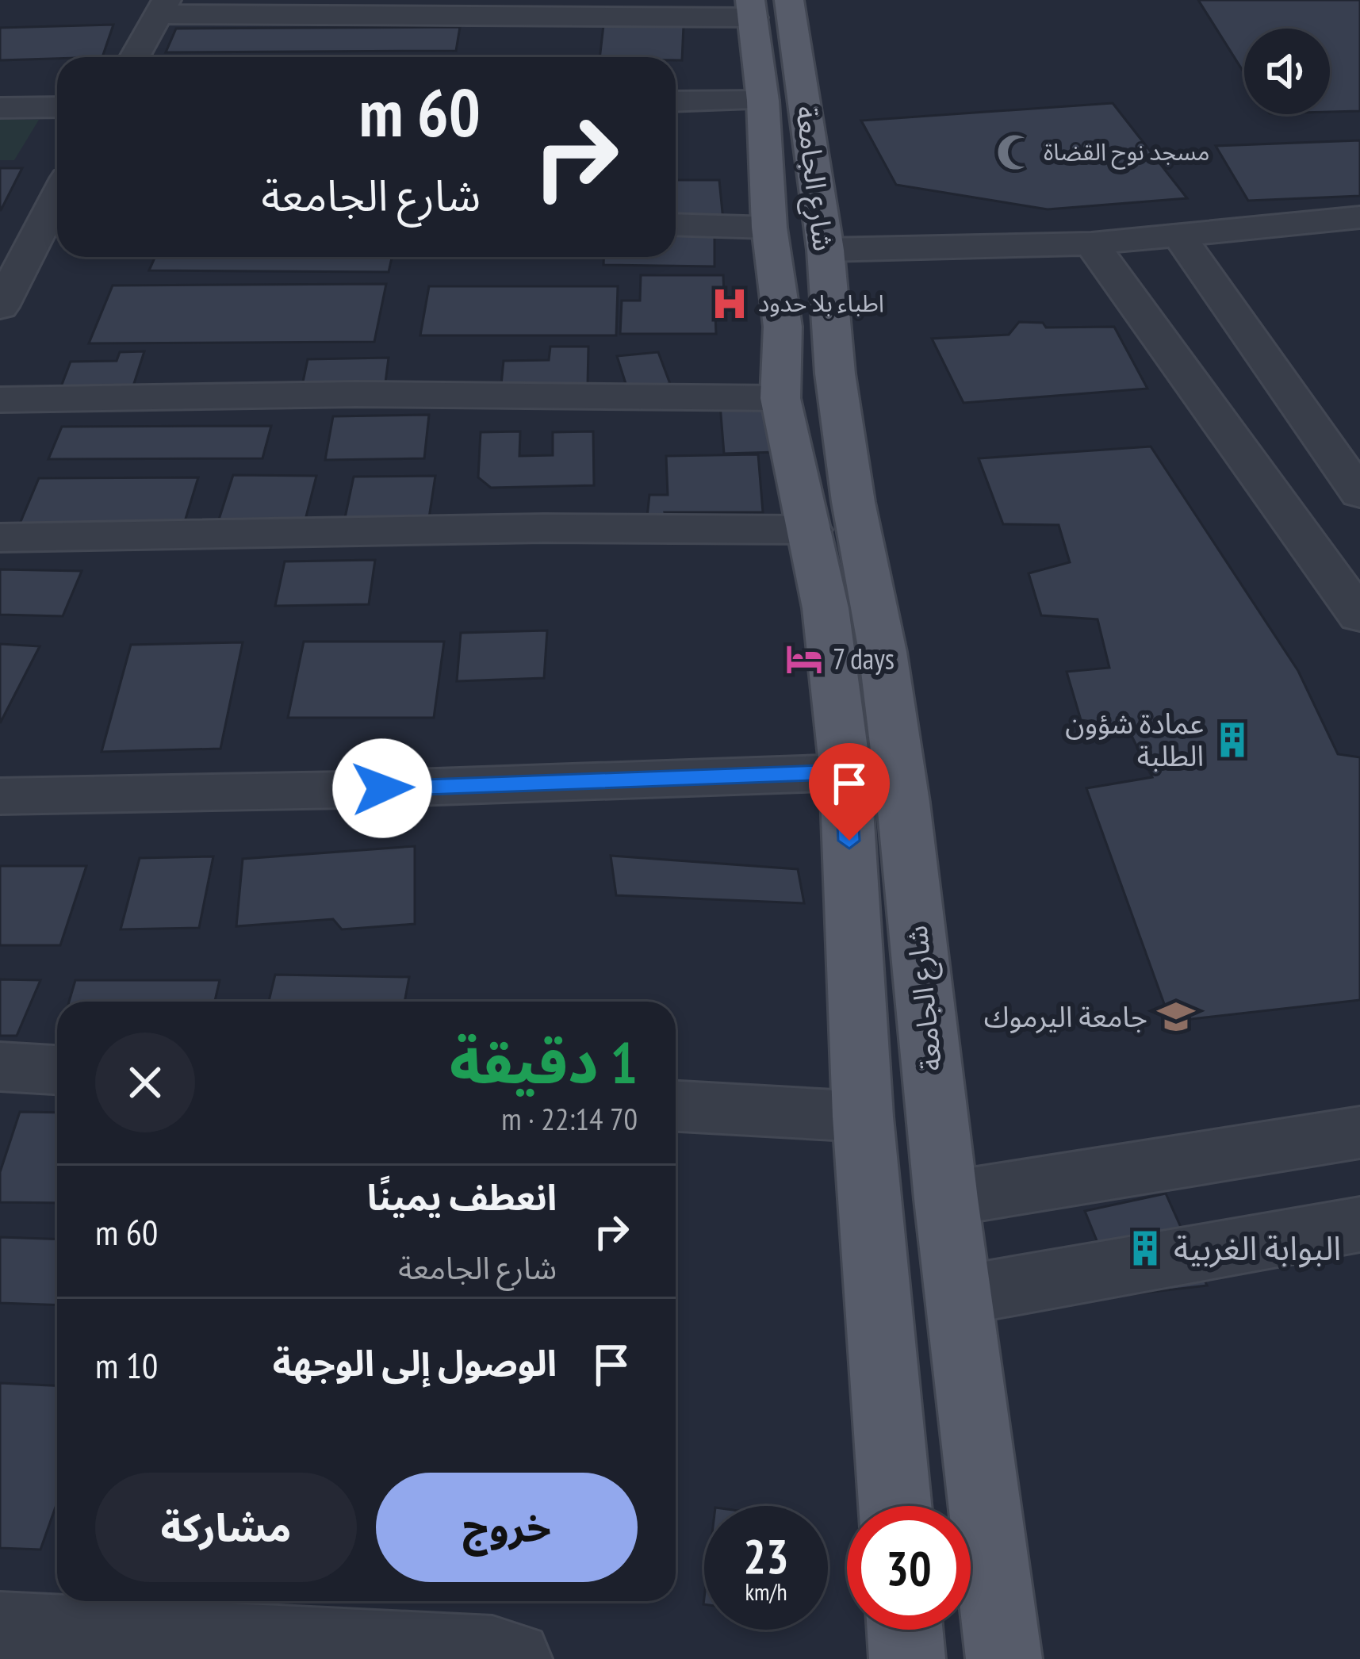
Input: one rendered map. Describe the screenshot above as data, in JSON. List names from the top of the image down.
{
  "streets": {
    "main road": ["شارع الجامعة"]
  },
  "places": {
    "mosque": ["مسجد نوح القضاة"],
    "hospital": ["اطباء بلا حدود"],
    "hotel": ["7 days"],
    "building": ["عمادة شؤون الطلبة", "البوابة الغربية"],
    "school or university": ["جامعة اليرموك"]
  },
  "page": {
    "turn": ["60 m", "شارع الجامعة"],
    "heading": ["1 دقيقة", "70 m · 22:14"],
    "list": [
      {
        "name": "انعطف يمينًا",
        "note": "شارع الجامعة",
        "value": "60 m"
      },
      {
        "name": "الوصول إلى الوجهة",
        "value": "10 m"
      }
    ],
    "buttons": ["خروج", "مشاركة"],
    "speed": "23 km/h",
    "limit": "30"
  }
}
